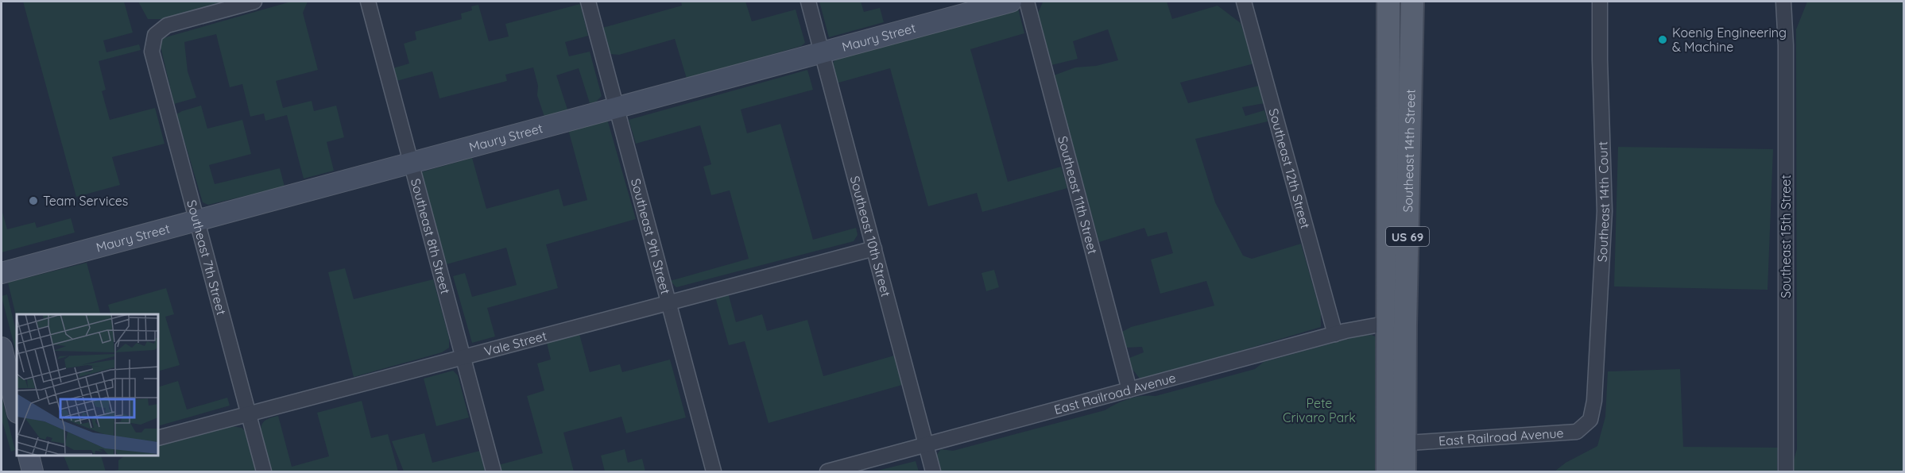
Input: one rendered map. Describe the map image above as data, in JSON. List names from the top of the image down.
{
  "streets": {
    "main road": ["Maury Street", "Southeast 14th Street", "US 69"],
    "street": [
      "Southeast 12th Street",
      "Southeast 11th Street",
      "Southeast 14th Court",
      "Southeast 8th Street",
      "Southeast 9th Street",
      "Southeast 10th Street",
      "Southeast 15th Street",
      "Southeast 7th Street",
      "Vale Street",
      "East Railroad Avenue"
    ]
  },
  "crossings": [
    ["Maury Street", "Southeast 8th Street"],
    ["Maury Street", "Southeast 9th Street"],
    ["Maury Street", "Southeast 10th Street"],
    ["Maury Street", "Southeast 7th Street"],
    ["Southeast 14th Street", "East Railroad Avenue"],
    ["Southeast 12th Street", "East Railroad Avenue"],
    ["Southeast 11th Street", "East Railroad Avenue"],
    ["Southeast 14th Court", "East Railroad Avenue"],
    ["Southeast 8th Street", "Vale Street"],
    ["Southeast 9th Street", "Vale Street"],
    ["Southeast 10th Street", "Vale Street"],
    ["Southeast 10th Street", "East Railroad Avenue"],
    ["Southeast 7th Street", "Vale Street"]
  ],
  "parks": ["Pete Crivaro Park"],
  "places": ["Koenig Engineering & Machine", "Team Services"]
}
